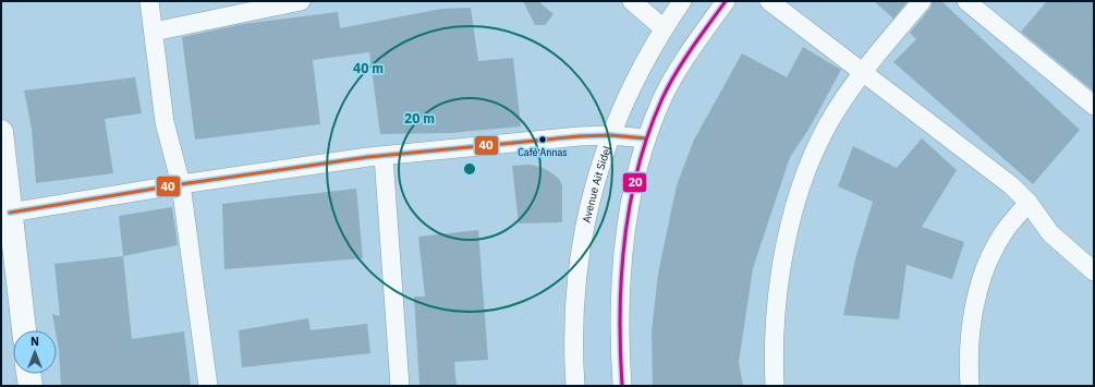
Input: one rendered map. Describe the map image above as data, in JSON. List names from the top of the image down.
{
  "streets": {
    "street": ["Avenue Ait Sidel"]
  },
  "places": ["Café Annas"],
  "lines": ["transit line 20", "transit line 40"],
  "north": "top",
  "rings": ["40 m", "20 m"]
}
